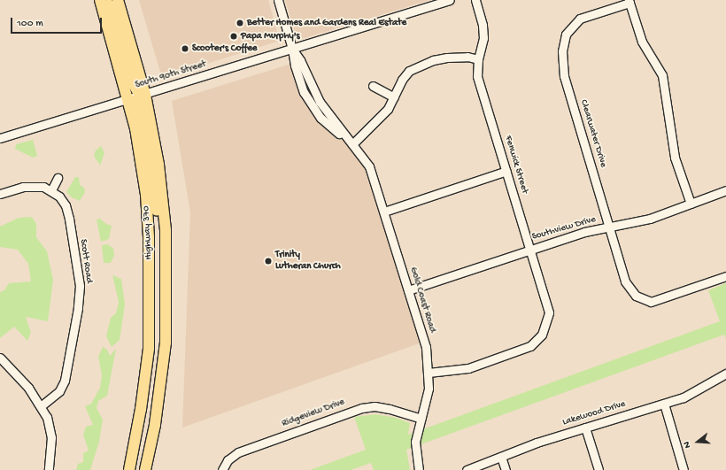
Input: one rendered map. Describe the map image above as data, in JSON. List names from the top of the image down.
{
  "streets": {
    "highway": ["Highway 370"],
    "street": [
      "South 90th Street",
      "Clearwater Drive",
      "Fenwick Street",
      "Southview Drive",
      "Scott Road",
      "Gold Coast Road",
      "Ridgeview Drive",
      "Lakewood Drive"
    ]
  },
  "crossings": [
    ["South 90th Street", "Highway 370"],
    ["South 90th Street", "Gold Coast Road"],
    ["Clearwater Drive", "Southview Drive"],
    ["Fenwick Street", "Southview Drive"],
    ["Fenwick Street", "Gold Coast Road"],
    ["Southview Drive", "Gold Coast Road"],
    ["Gold Coast Road", "Ridgeview Drive"]
  ],
  "places": [
    "Better Homes and Gardens Real Estate",
    "Papa Murphy's",
    "Scooter's Coffee",
    "Trinity Lutheran Church"
  ],
  "scale_bar": "100 m",
  "north": "left"
}
